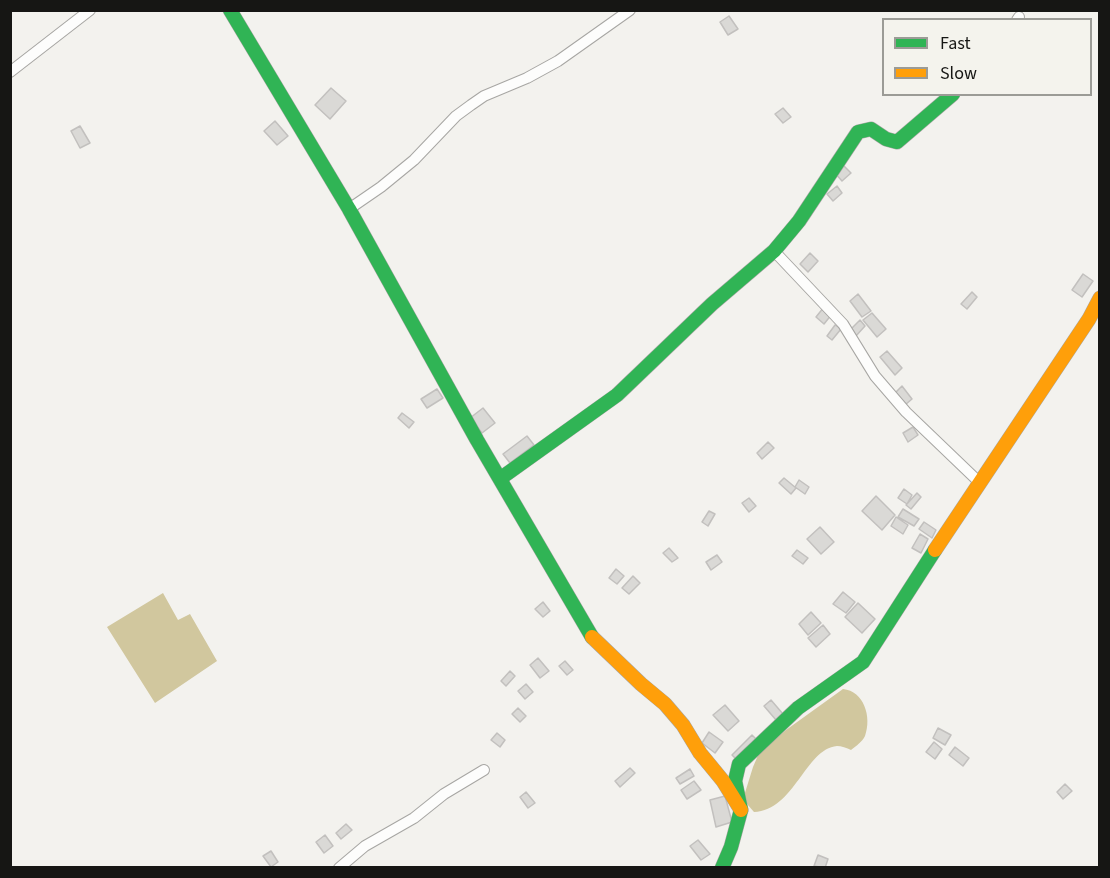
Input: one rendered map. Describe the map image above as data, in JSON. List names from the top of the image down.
{
  "legend": ["Fast", "Slow"]
}
